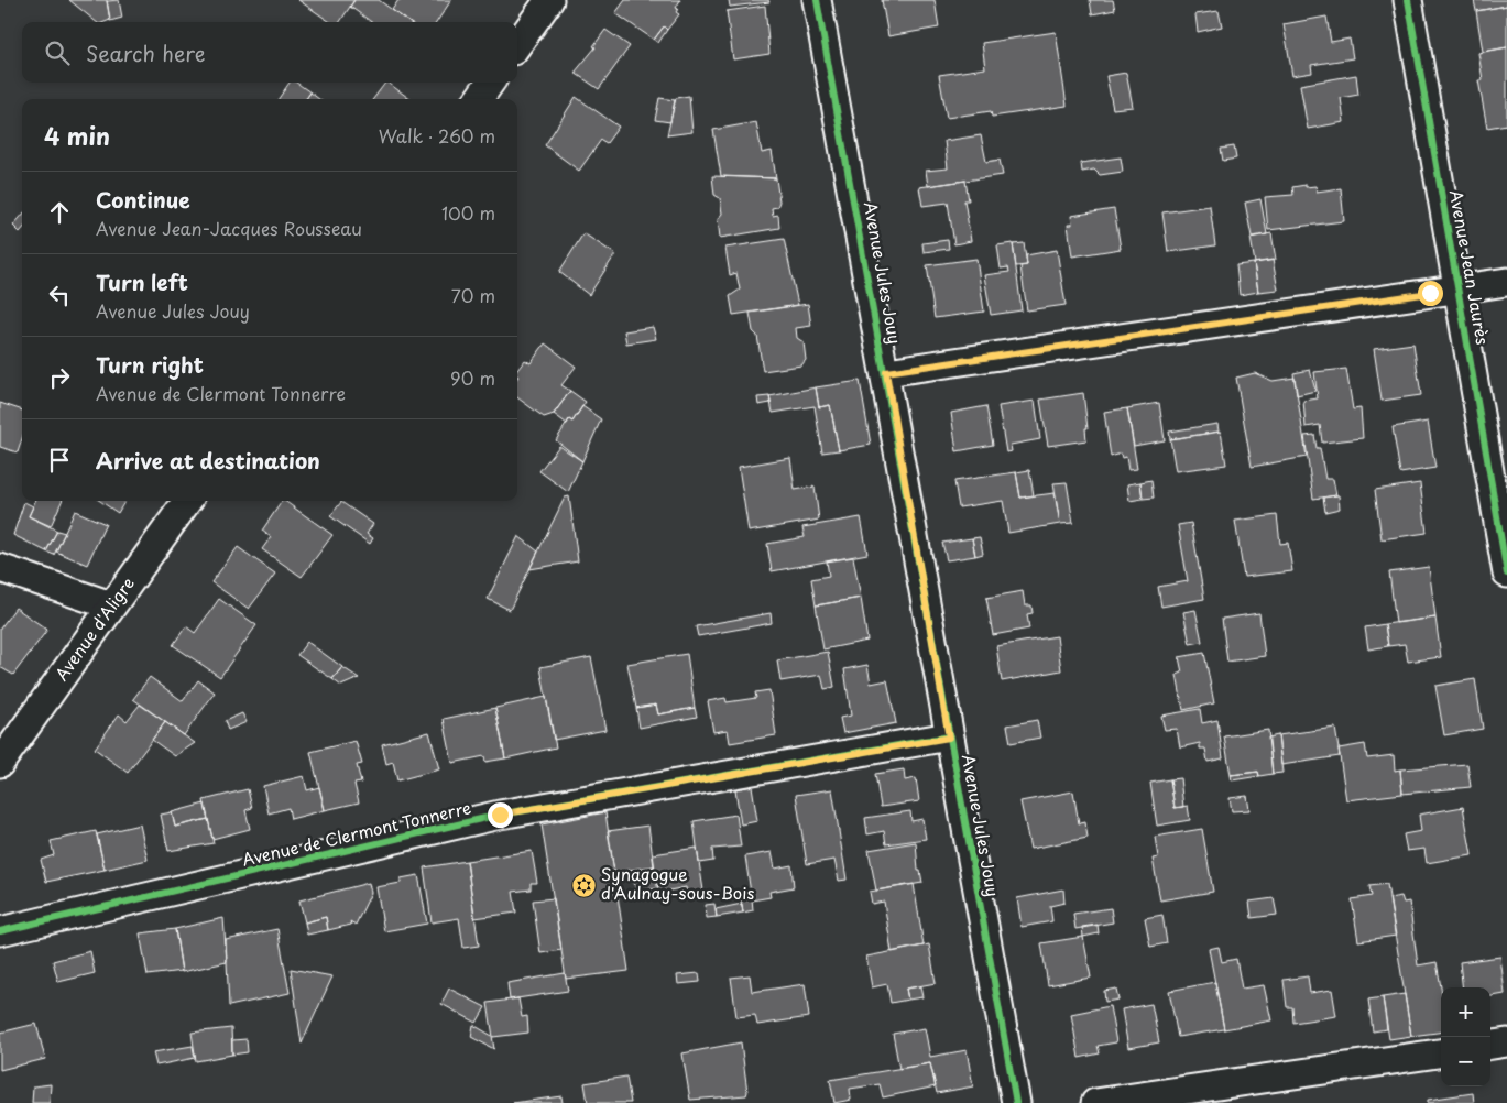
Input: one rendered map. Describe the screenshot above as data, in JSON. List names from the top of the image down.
{
  "streets": {
    "street": [
      "Avenue Jean Jaurès",
      "Avenue Jules Jouy",
      "Avenue d'Aligre",
      "Avenue de Clermont Tonnerre"
    ]
  },
  "crossings": [
    ["Avenue Jules Jouy", "Avenue de Clermont Tonnerre"]
  ],
  "places": {
    "synagogue": ["Synagogue d'Aulnay-sous-Bois"]
  },
  "page": {
    "search": "Search here",
    "heading": ["4 min", "Walk · 260 m"],
    "list": [
      ["Continue", "Avenue Jean-Jacques Rousseau", "100 m"],
      ["Turn left", "Avenue Jules Jouy", "70 m"],
      ["Turn right", "Avenue de Clermont Tonnerre", "90 m"],
      "Arrive at destination"
    ],
    "map_buttons": ["+", "−"]
  }
}
